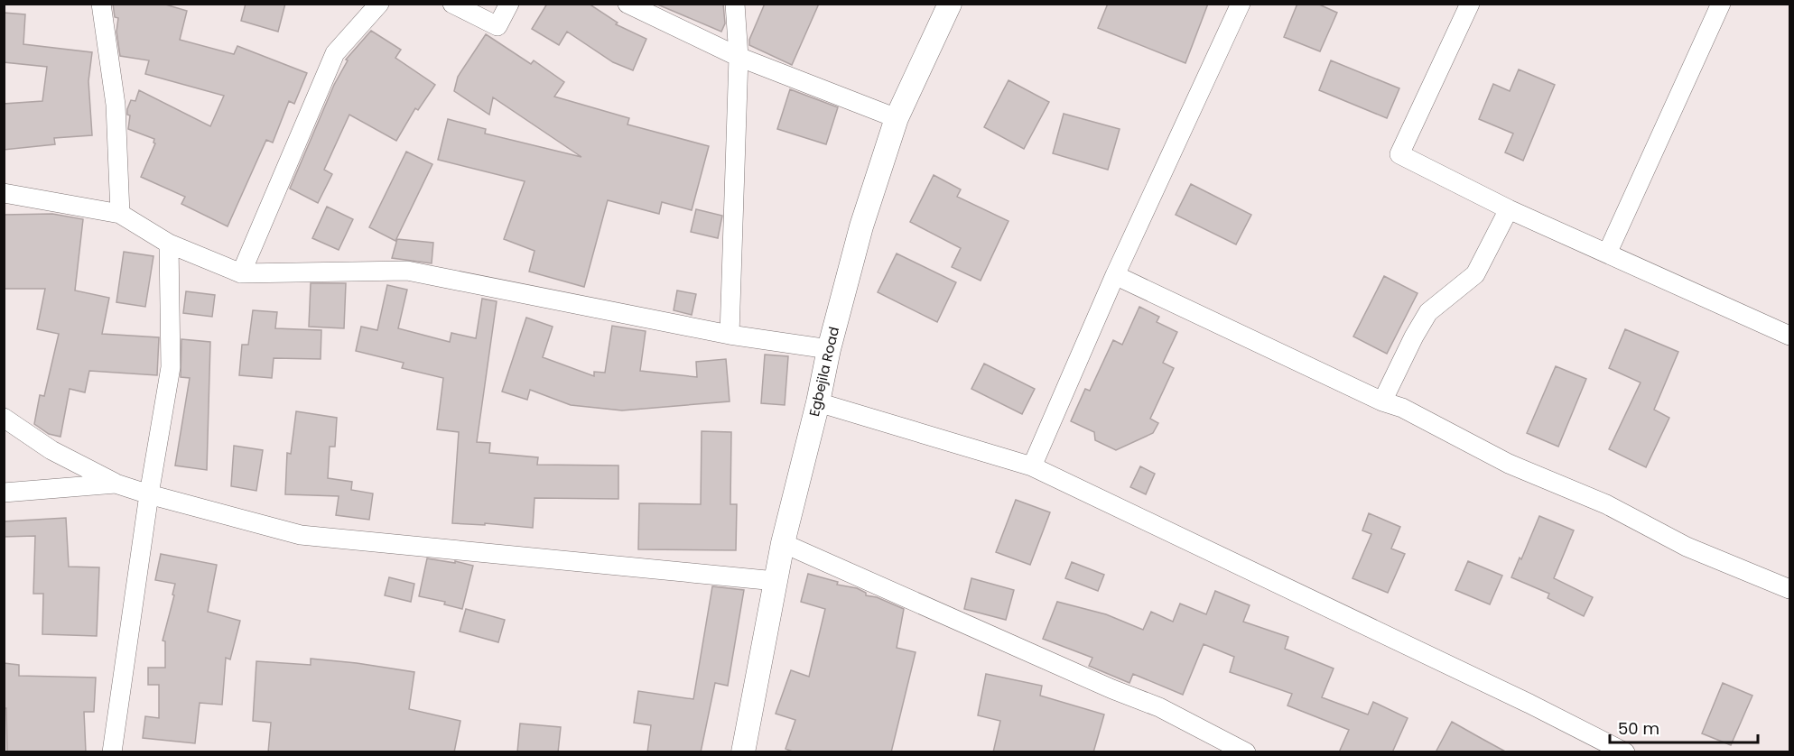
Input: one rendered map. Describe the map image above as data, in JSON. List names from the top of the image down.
{
  "streets": {
    "street": ["Egbejila Road"]
  },
  "scale_bar": "50 m"
}
